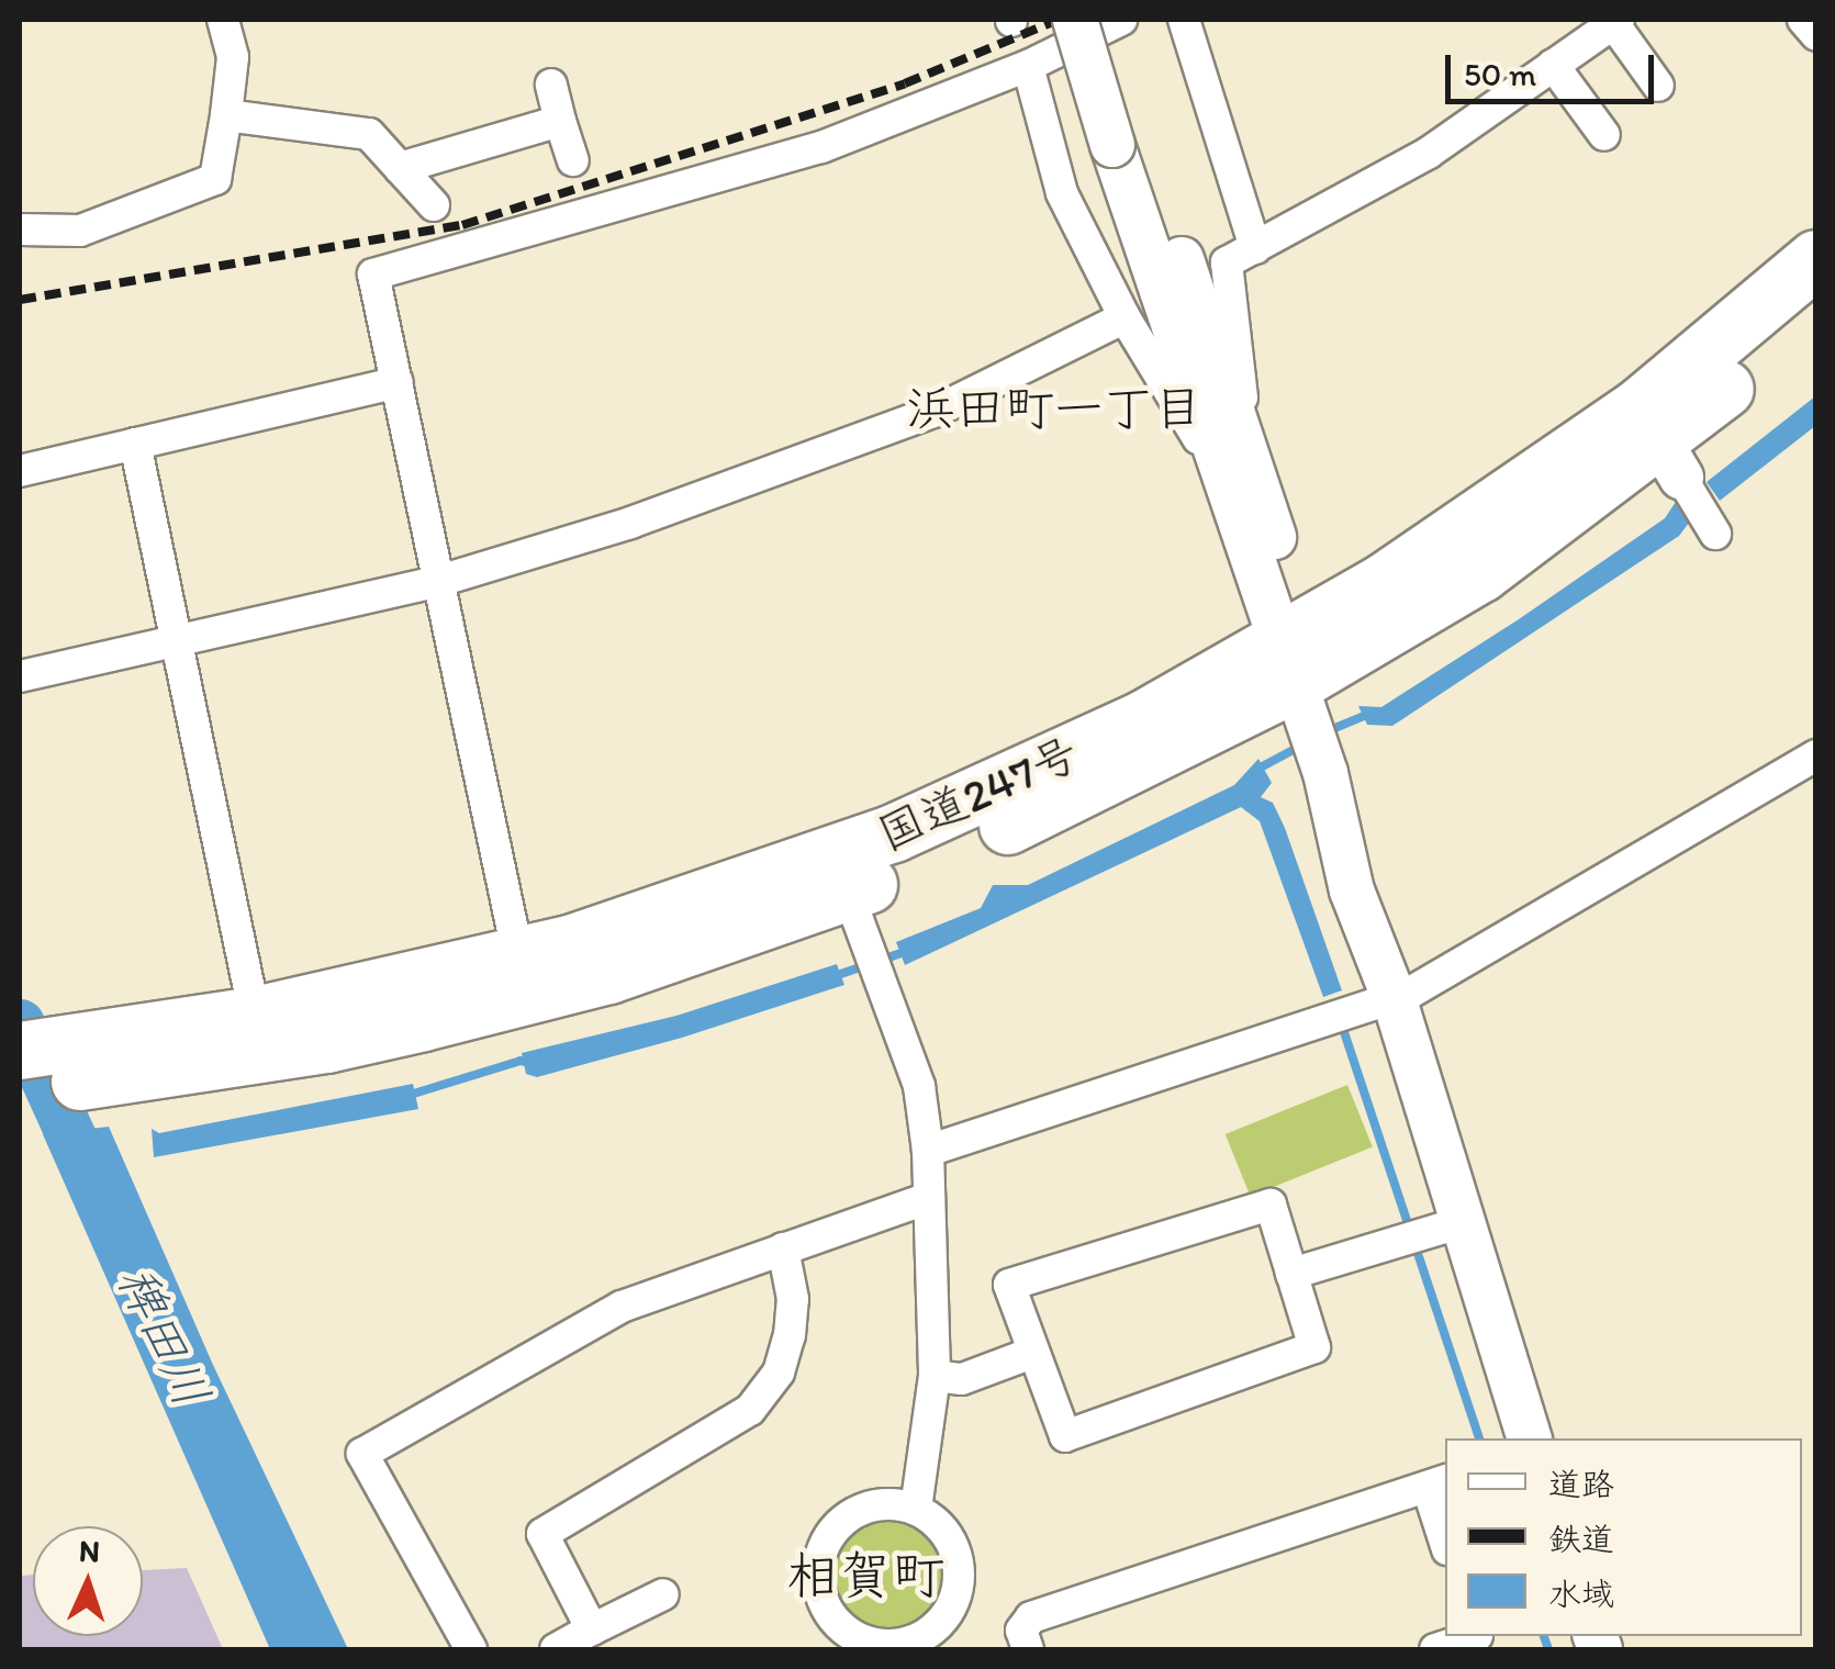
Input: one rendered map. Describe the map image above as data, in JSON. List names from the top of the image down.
{
  "streets": {
    "highway": ["国道247号"]
  },
  "districts": ["浜田町一丁目", "相賀町"],
  "water": ["稗田川"],
  "legend": ["道路", "鉄道", "水域"],
  "scale_bar": "50 m",
  "north": "top"
}
